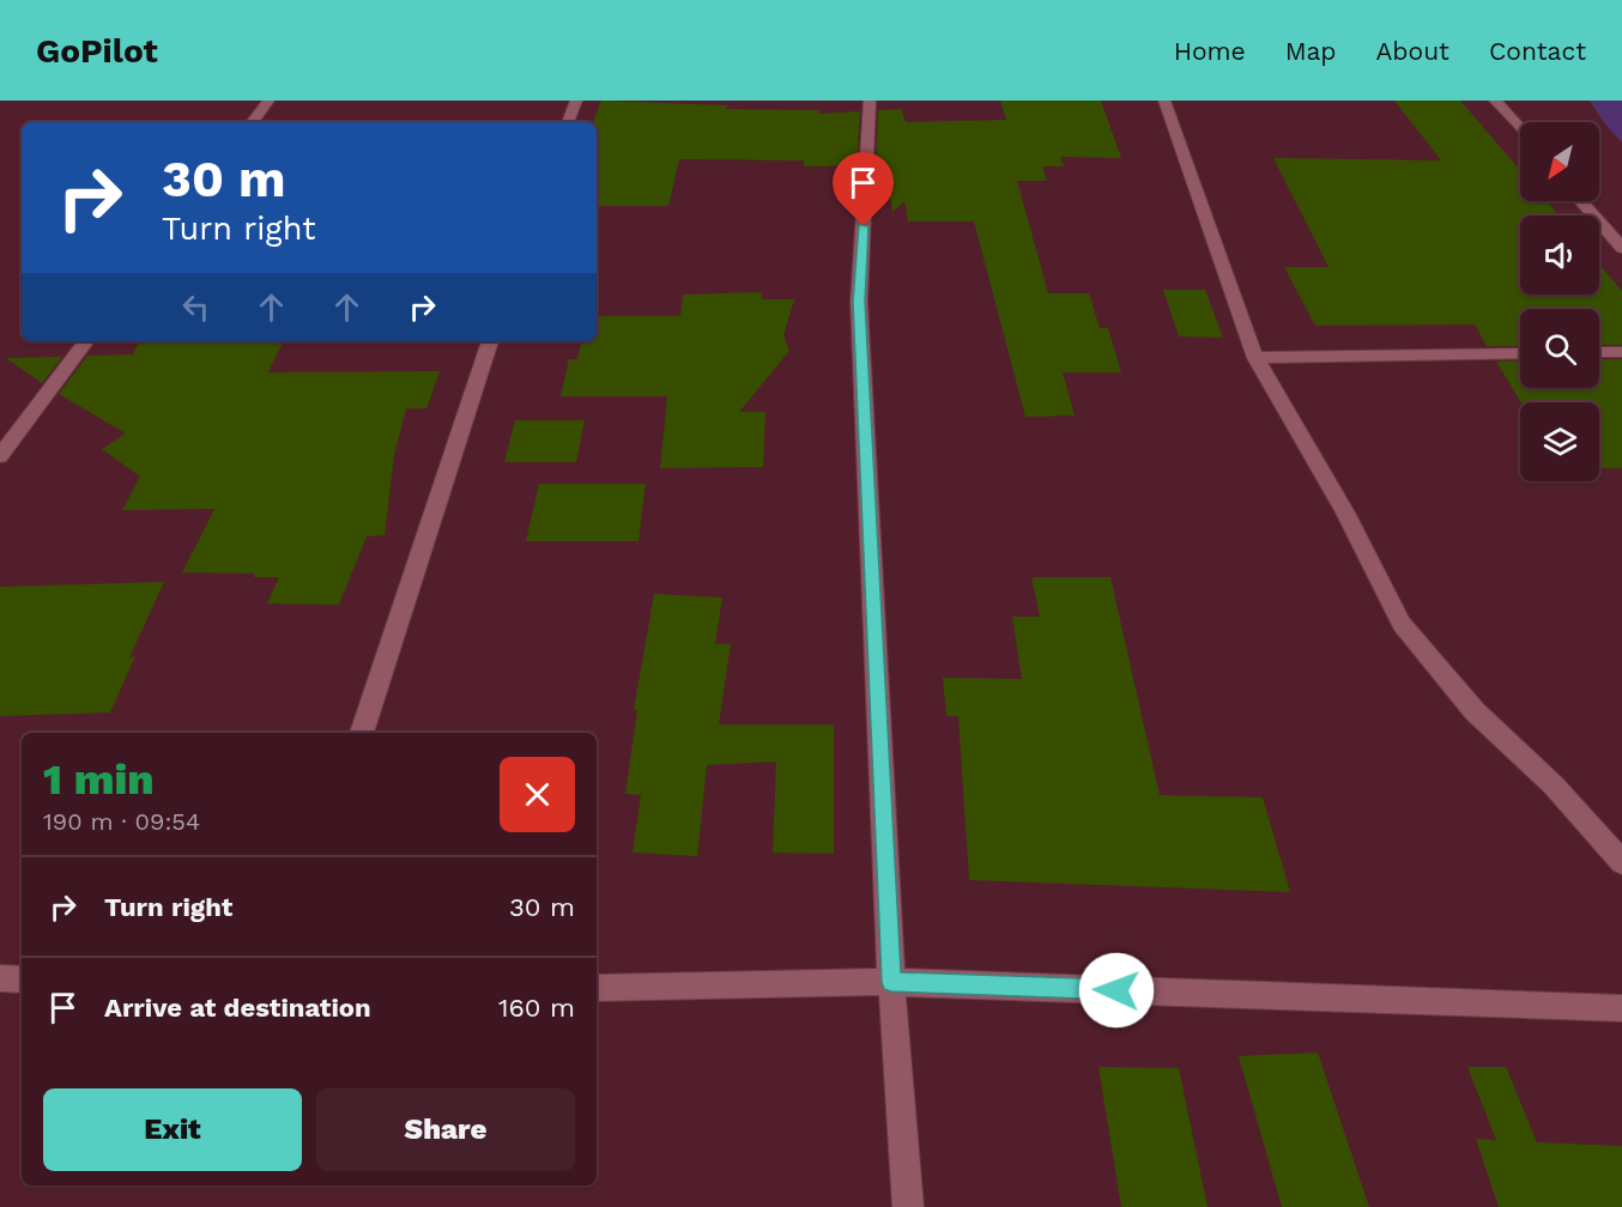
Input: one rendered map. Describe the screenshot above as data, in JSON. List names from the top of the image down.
{
  "north": "bottom left",
  "page": {
    "header": "GoPilot",
    "nav": [
      "Home",
      "Map",
      "About",
      "Contact"
    ],
    "turn": ["30 m", "Turn right"],
    "heading": ["1 min", "190 m · 09:54"],
    "list": [
      {
        "name": "Turn right",
        "value": "30 m"
      },
      {
        "name": "Arrive at destination",
        "value": "160 m"
      }
    ],
    "buttons": ["Exit", "Share"]
  }
}
